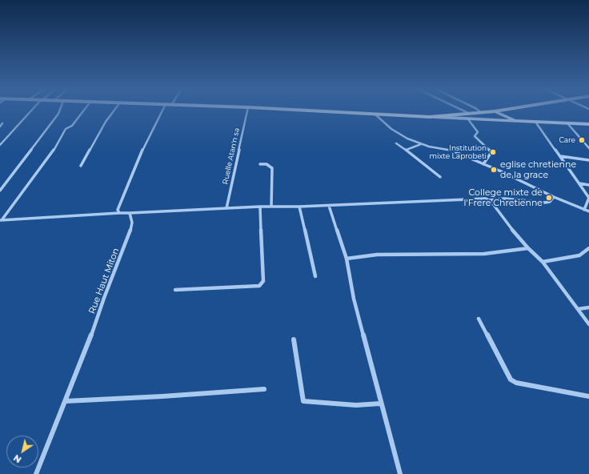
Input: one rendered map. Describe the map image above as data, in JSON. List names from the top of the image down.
{
  "streets": {
    "street": ["Ruelle Atan'n sa", "Rue Haut Miton"]
  },
  "places": [
    "Care",
    "Institution mixte Laprobeti",
    "eglise chretienne de la grace",
    "College mixte de l'Frere Chretienne"
  ],
  "north": "bottom left"
}
